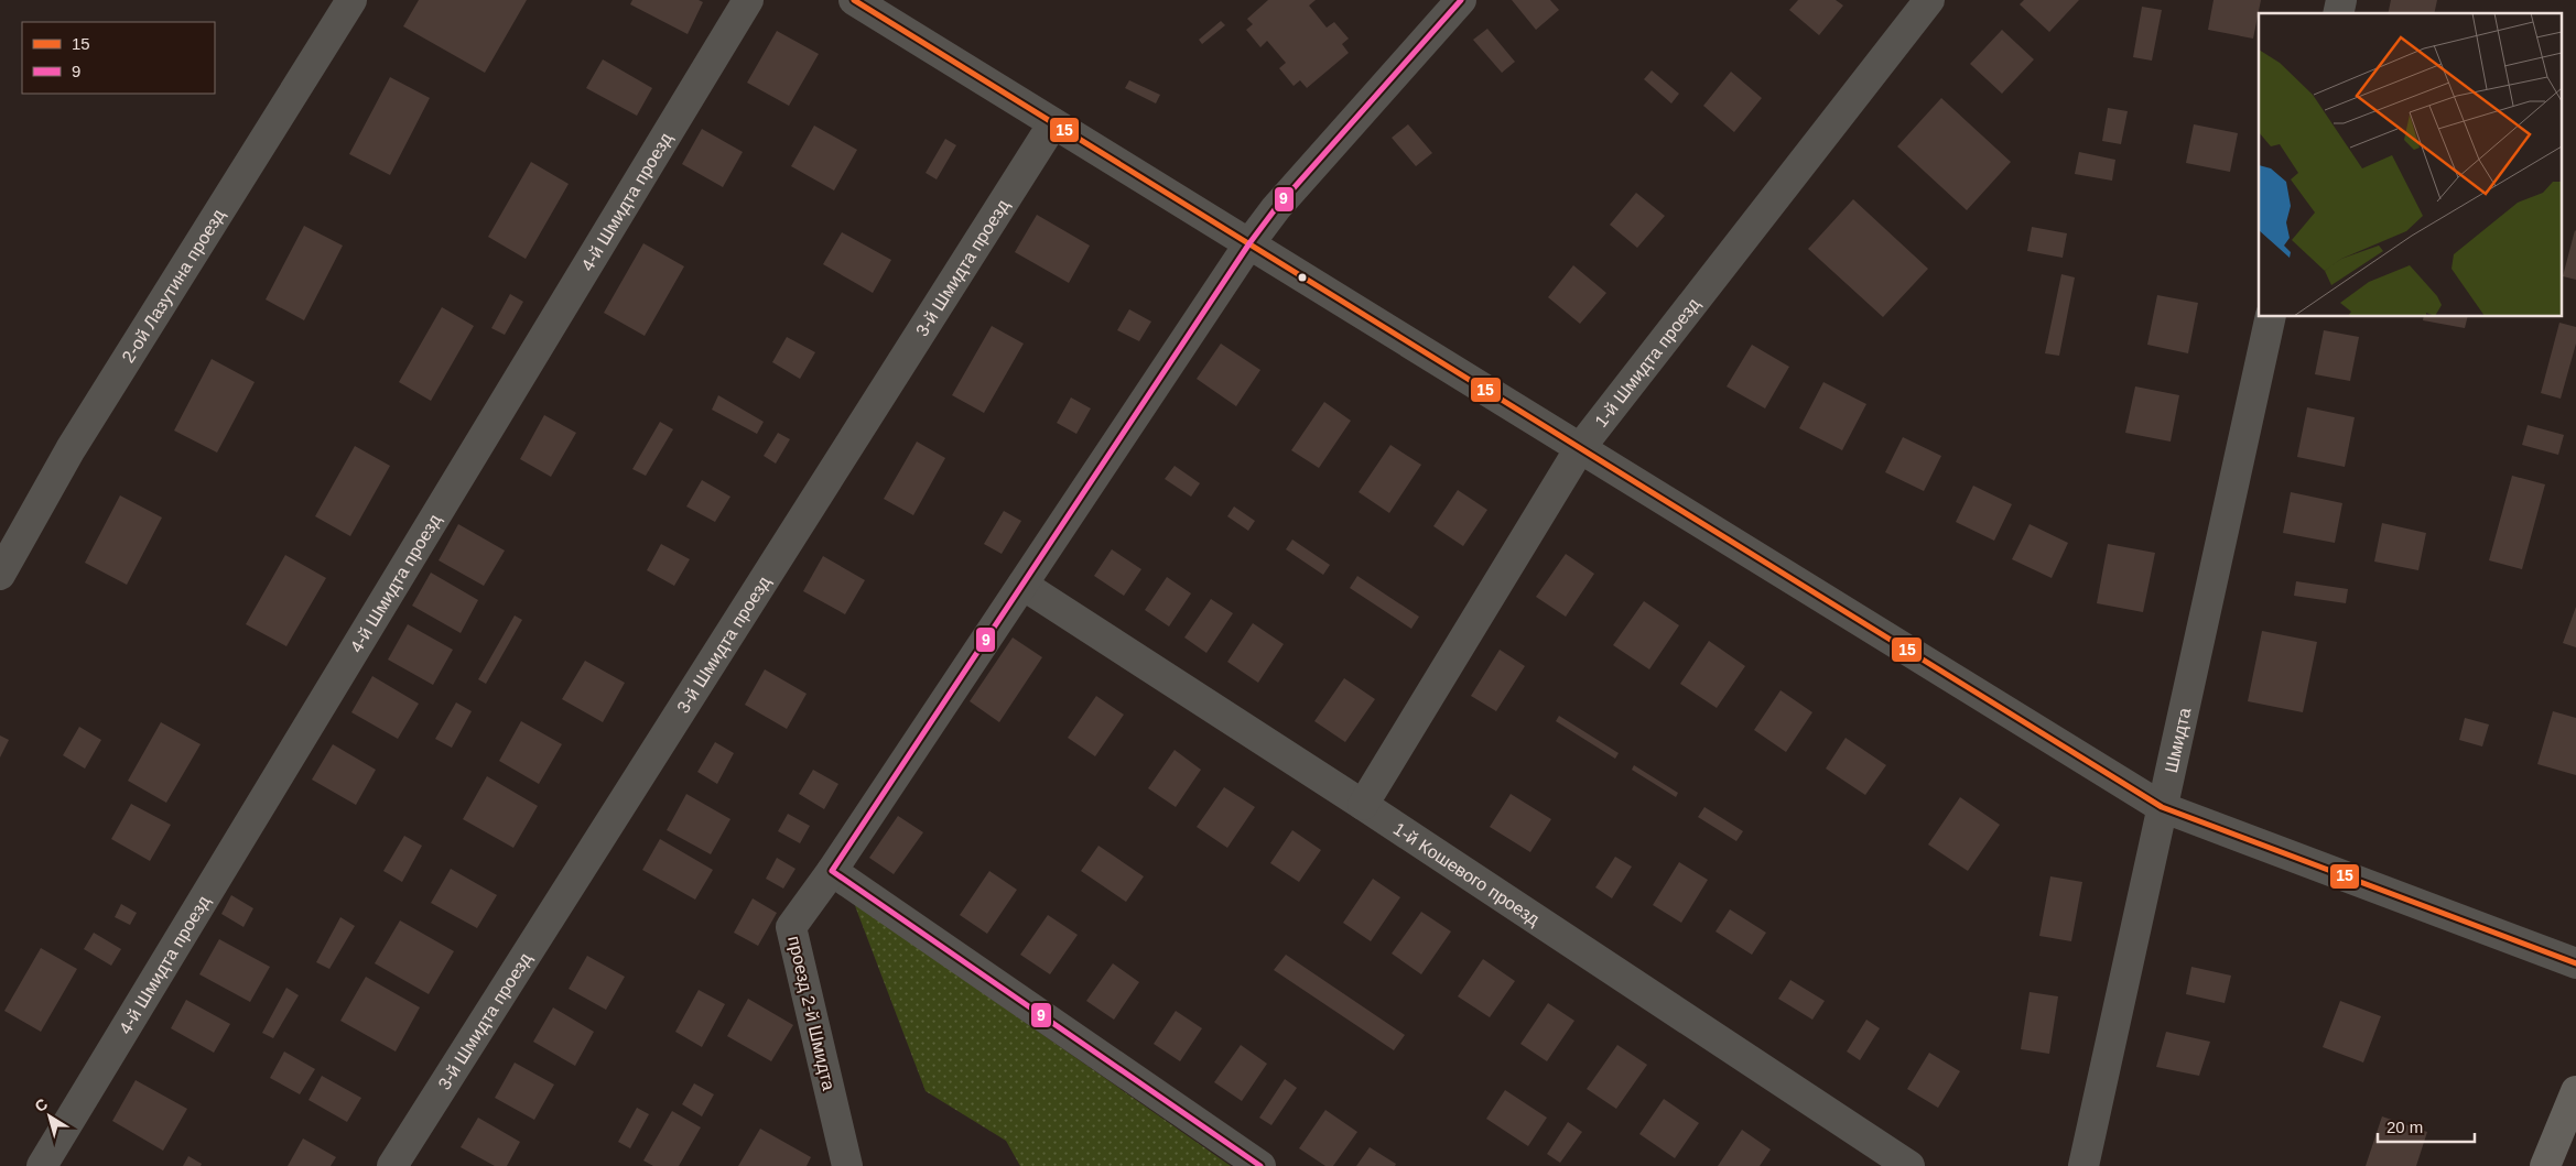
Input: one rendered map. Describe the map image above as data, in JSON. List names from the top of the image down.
{
  "streets": {
    "street": [
      "4-й Шмидта проезд",
      "3-й Шмидта проезд",
      "2-ой Лазутина проезд",
      "1-й Шмидта проезд",
      "Шмидта",
      "1-й Кошевого проезд",
      "проезд 2-й Шмидта"
    ]
  },
  "crossings": [
    ["1-й Шмидта проезд", "1-й Кошевого проезд"]
  ],
  "lines": ["transit line 15", "transit line 9"],
  "legend": ["15", "9"],
  "scale_bar": "20 m",
  "north": "top left"
}
